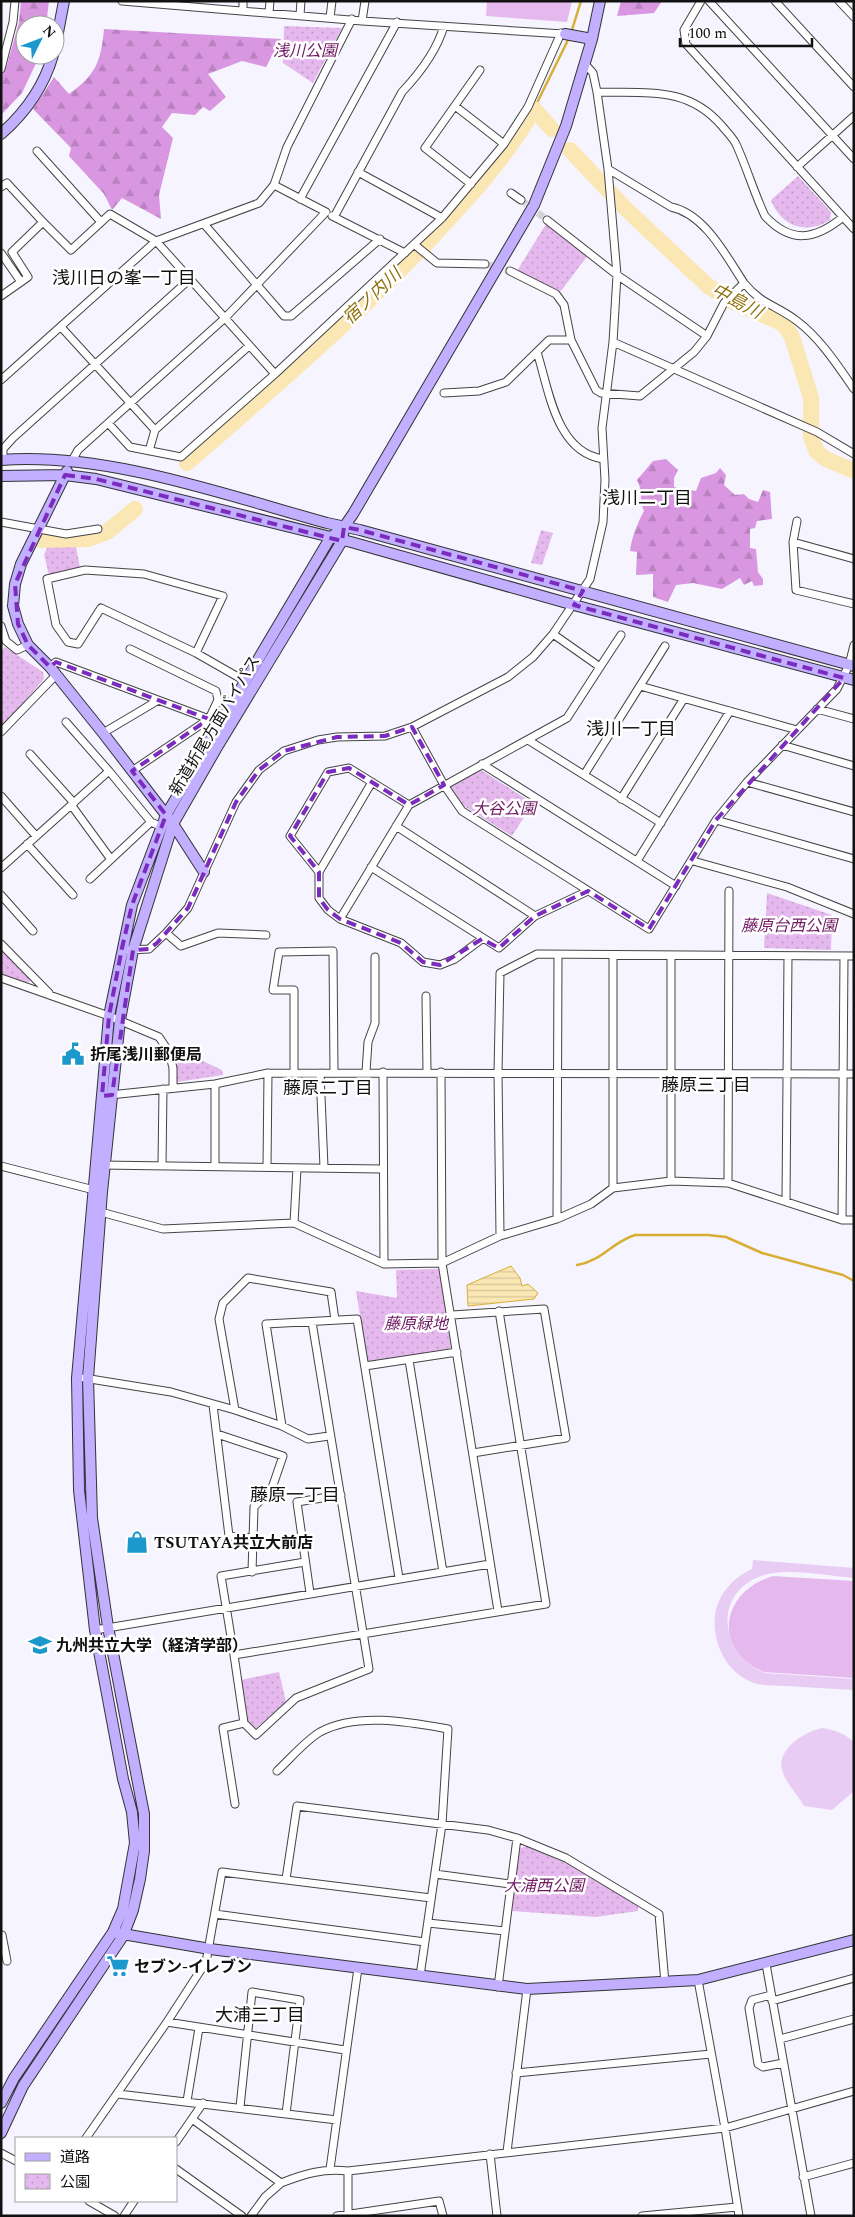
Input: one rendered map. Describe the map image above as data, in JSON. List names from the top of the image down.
{
  "streets": {
    "street": ["新道折尾方面バイパス"]
  },
  "districts": [
    "浅川日の峯一丁目",
    "浅川二丁目",
    "浅川一丁目",
    "藤原三丁目",
    "藤原二丁目",
    "藤原一丁目",
    "大浦三丁目"
  ],
  "water": ["宿ノ内川", "中島川"],
  "parks": [
    "浅川公園",
    "大谷公園",
    "藤原台西公園",
    "藤原緑地",
    "大浦西公園"
  ],
  "places": {
    "public building": ["折尾浅川郵便局"],
    "shop": ["TSUTAYA共立大前店"],
    "school or university": ["九州共立大学（経済学部）"],
    "supermarket": ["セブン-イレブン"]
  },
  "legend": ["道路", "公園"],
  "scale_bar": "100 m",
  "north": "top right"
}
